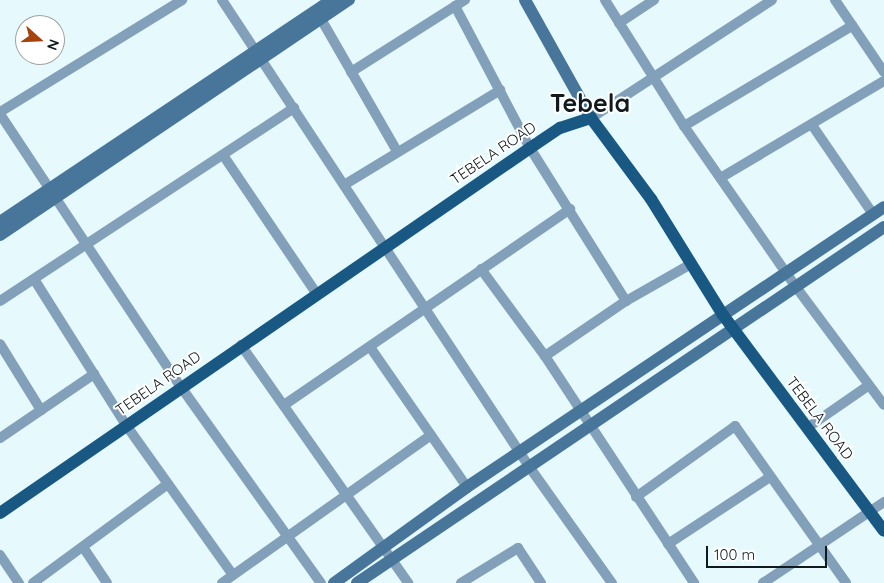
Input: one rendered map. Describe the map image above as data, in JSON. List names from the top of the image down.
{
  "streets": {
    "main road": ["TEBELA ROAD"]
  },
  "districts": ["Tebela"],
  "scale_bar": "100 m",
  "north": "right"
}
